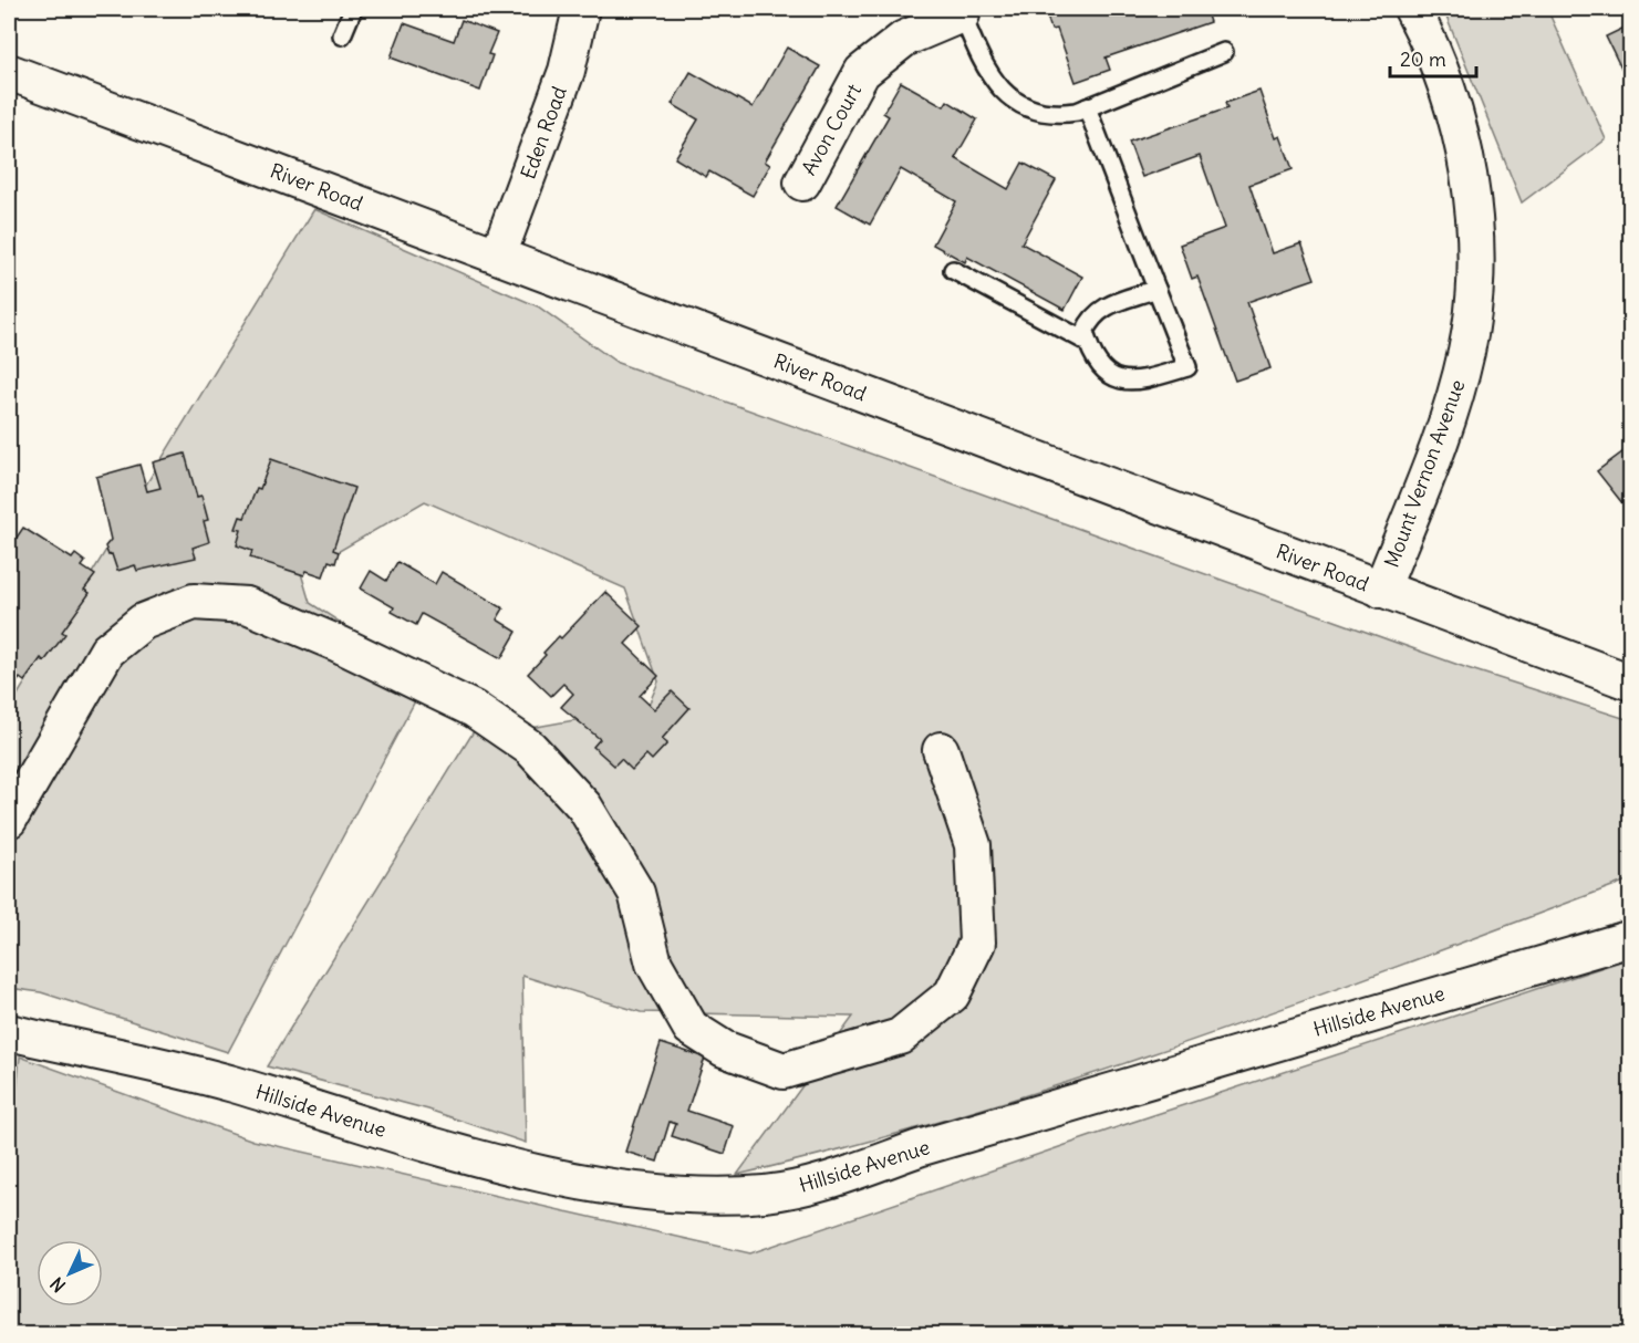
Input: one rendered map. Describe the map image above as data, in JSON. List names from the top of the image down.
{
  "streets": {
    "street": [
      "Avon Court",
      "Eden Road",
      "River Road",
      "Mount Vernon Avenue",
      "Hillside Avenue"
    ]
  },
  "crossings": [
    ["Eden Road", "River Road"],
    ["River Road", "Mount Vernon Avenue"]
  ],
  "scale_bar": "20 m",
  "north": "bottom left"
}
